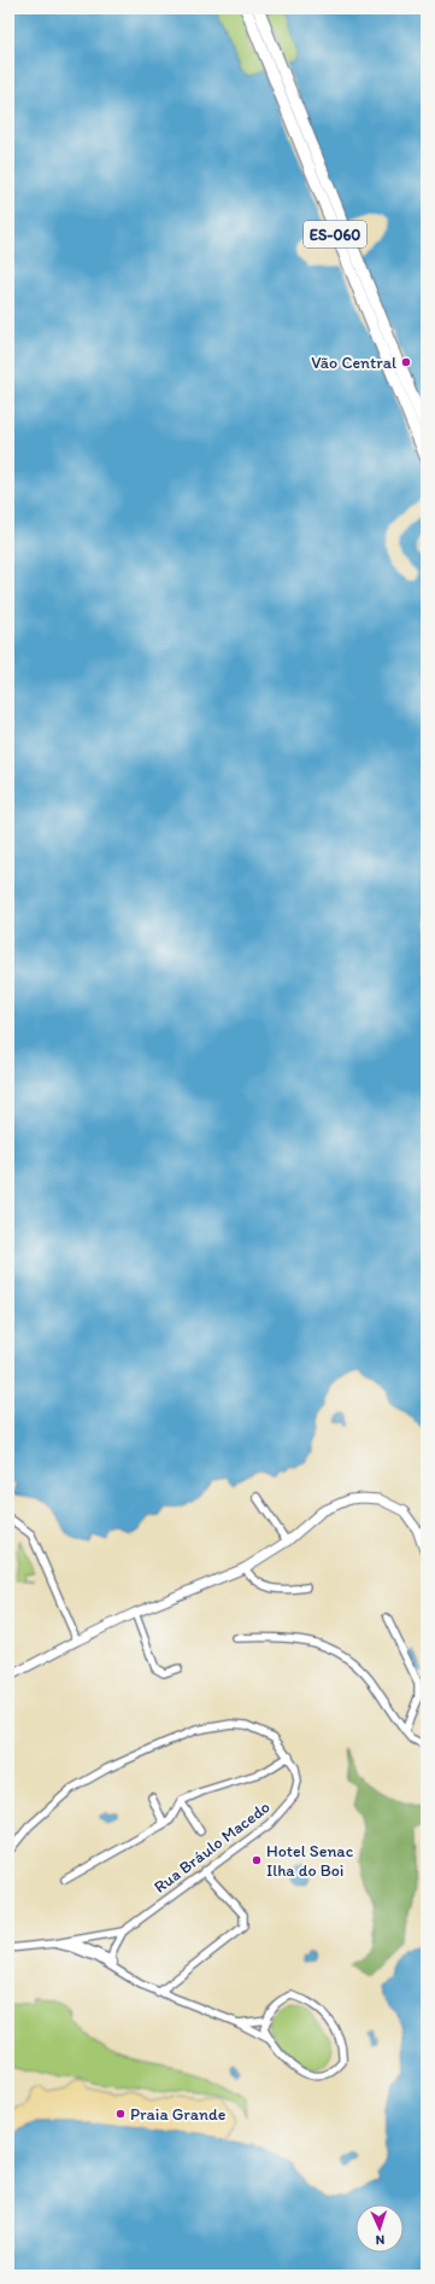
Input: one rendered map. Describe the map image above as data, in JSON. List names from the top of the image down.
{
  "streets": {
    "main road": ["ES-060"],
    "street": ["Rua Bráulo Macedo"]
  },
  "places": ["Vão Central", "Hotel Senac Ilha do Boi", "Praia Grande"],
  "north": "bottom"
}
